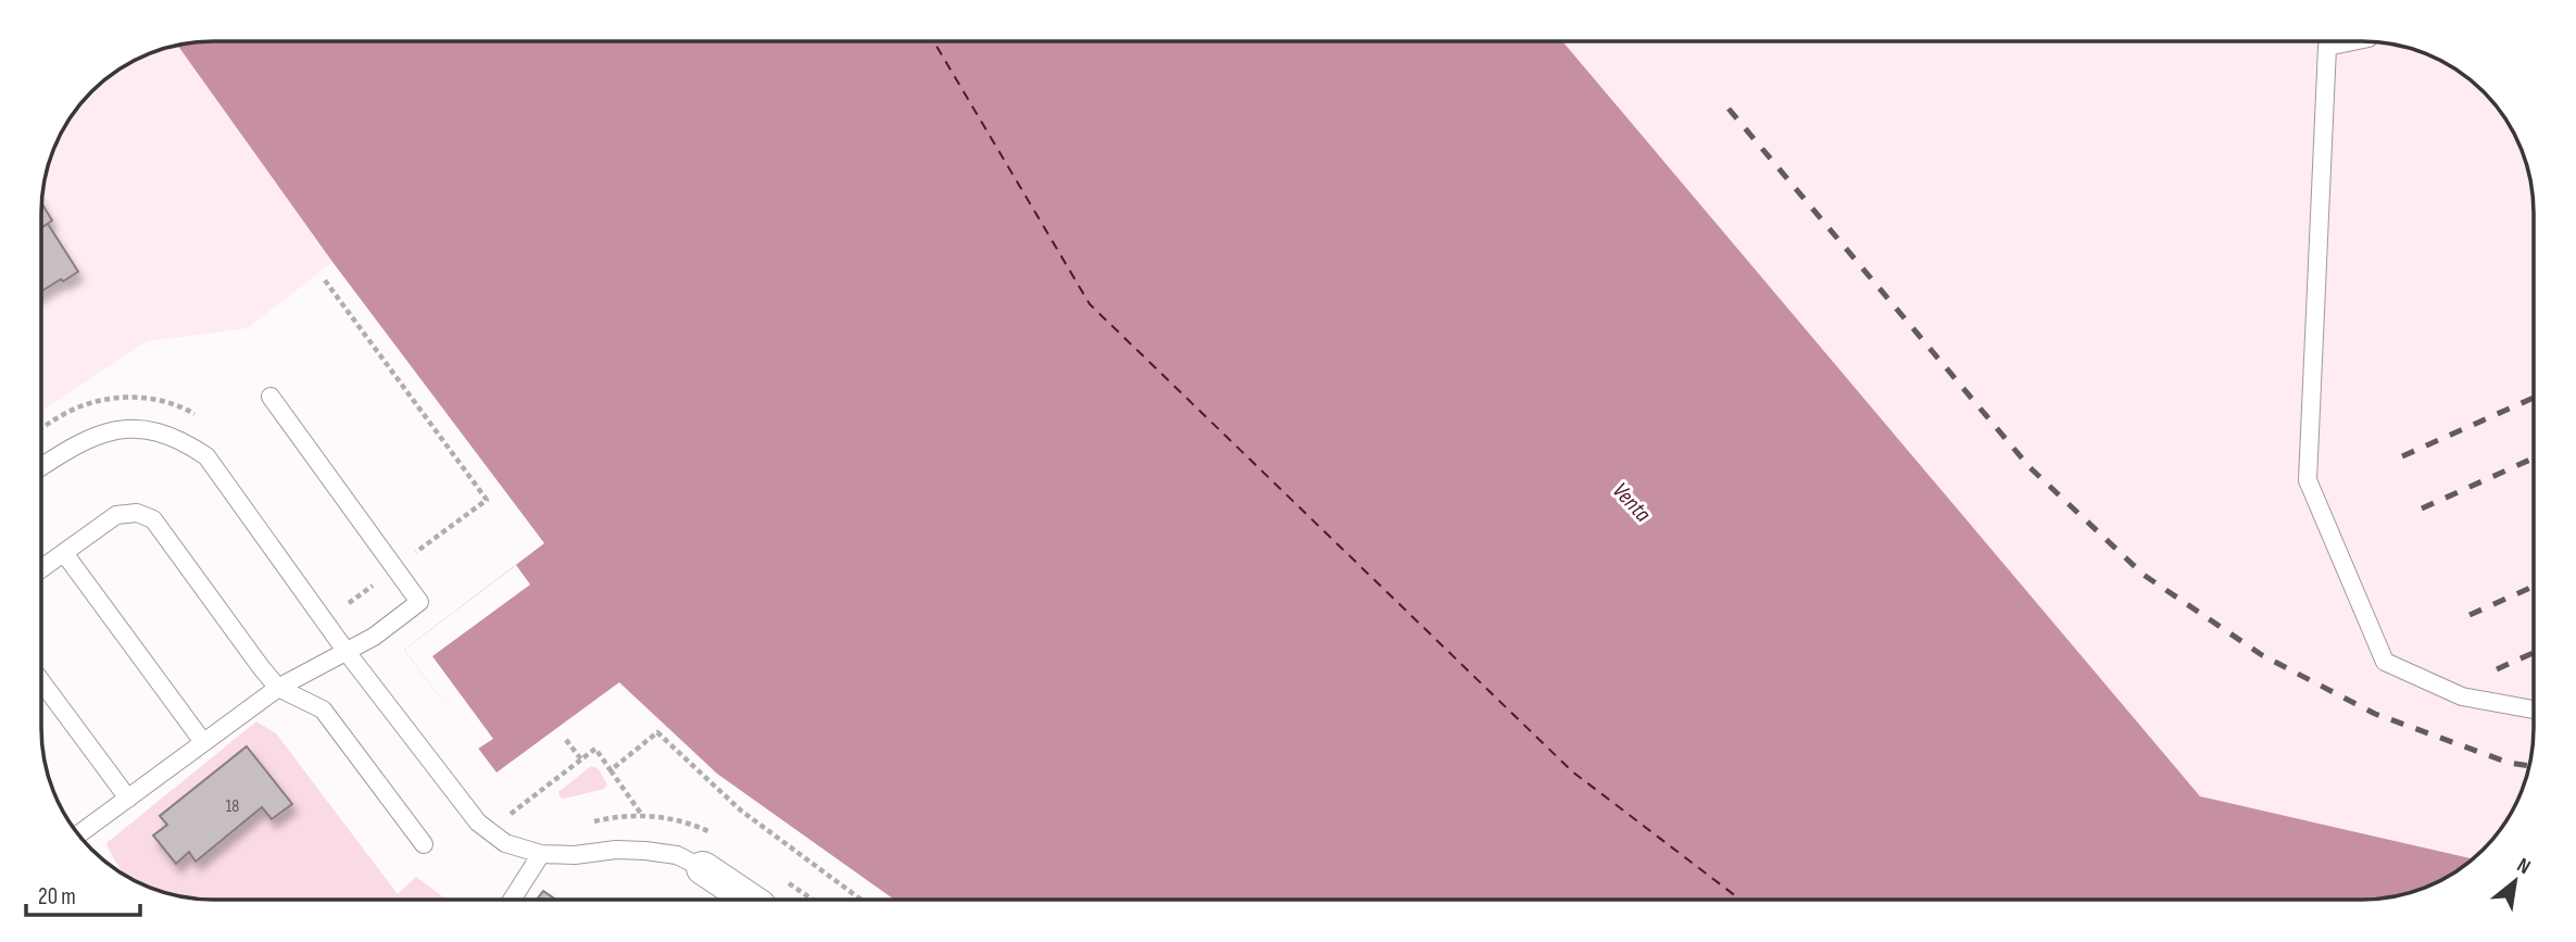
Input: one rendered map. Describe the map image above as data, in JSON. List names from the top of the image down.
{
  "water": ["Venta"],
  "house_numbers": ["18"],
  "scale_bar": "20 m",
  "north": "top right"
}
